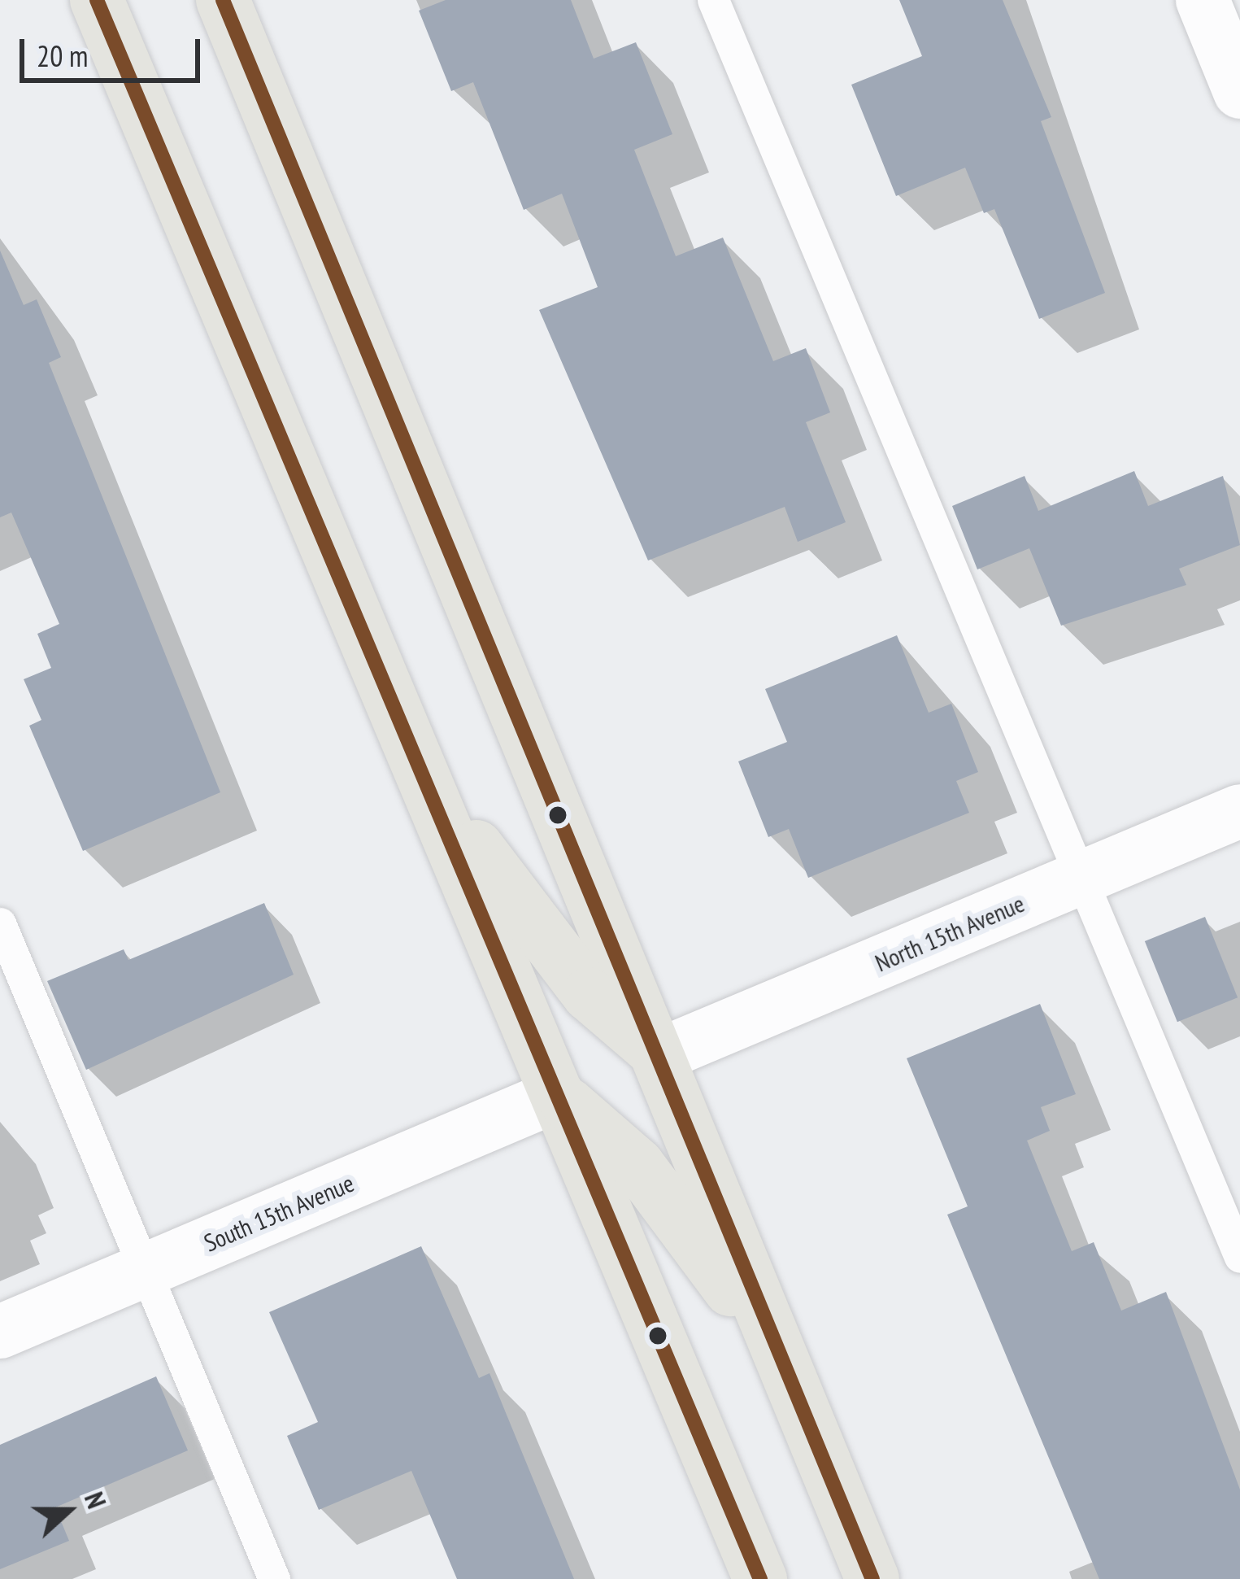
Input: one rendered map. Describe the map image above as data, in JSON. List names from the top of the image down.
{
  "streets": {
    "street": ["North 15th Avenue", "South 15th Avenue"]
  },
  "scale_bar": "20 m",
  "north": "right"
}
